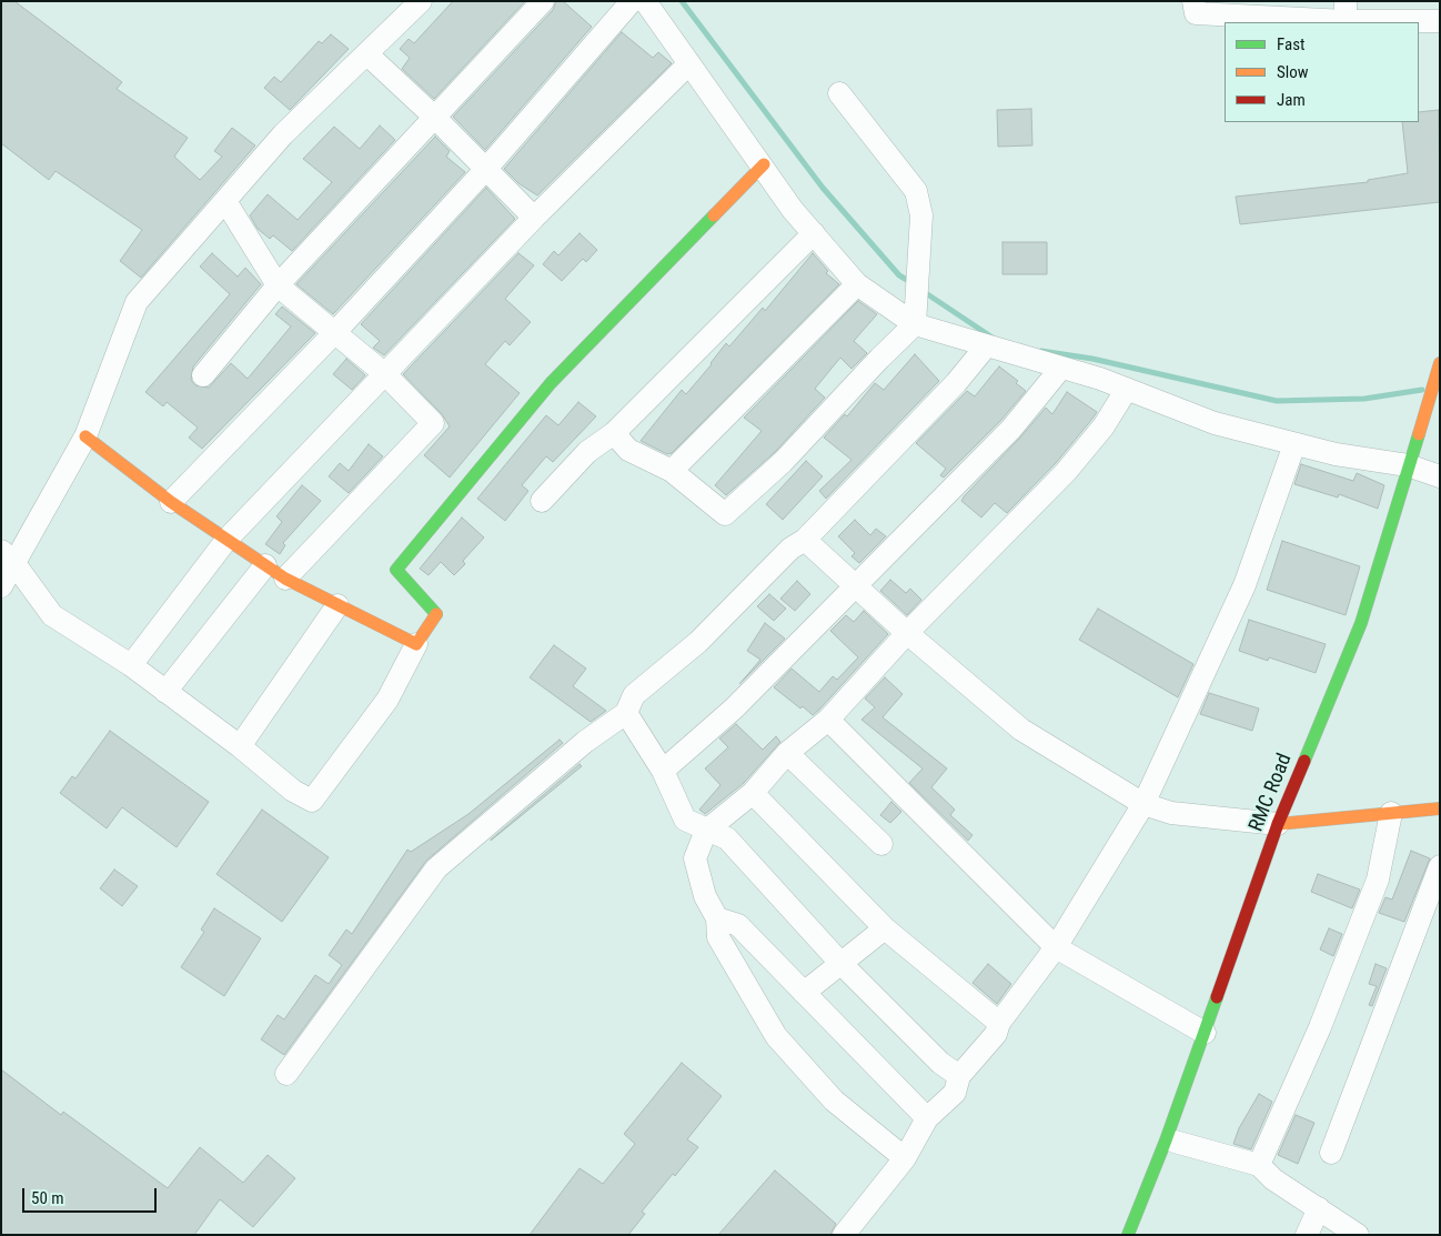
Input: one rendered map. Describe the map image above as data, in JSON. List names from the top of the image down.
{
  "streets": {
    "street": ["RMC Road"]
  },
  "legend": ["Fast", "Slow", "Jam"],
  "scale_bar": "50 m"
}
